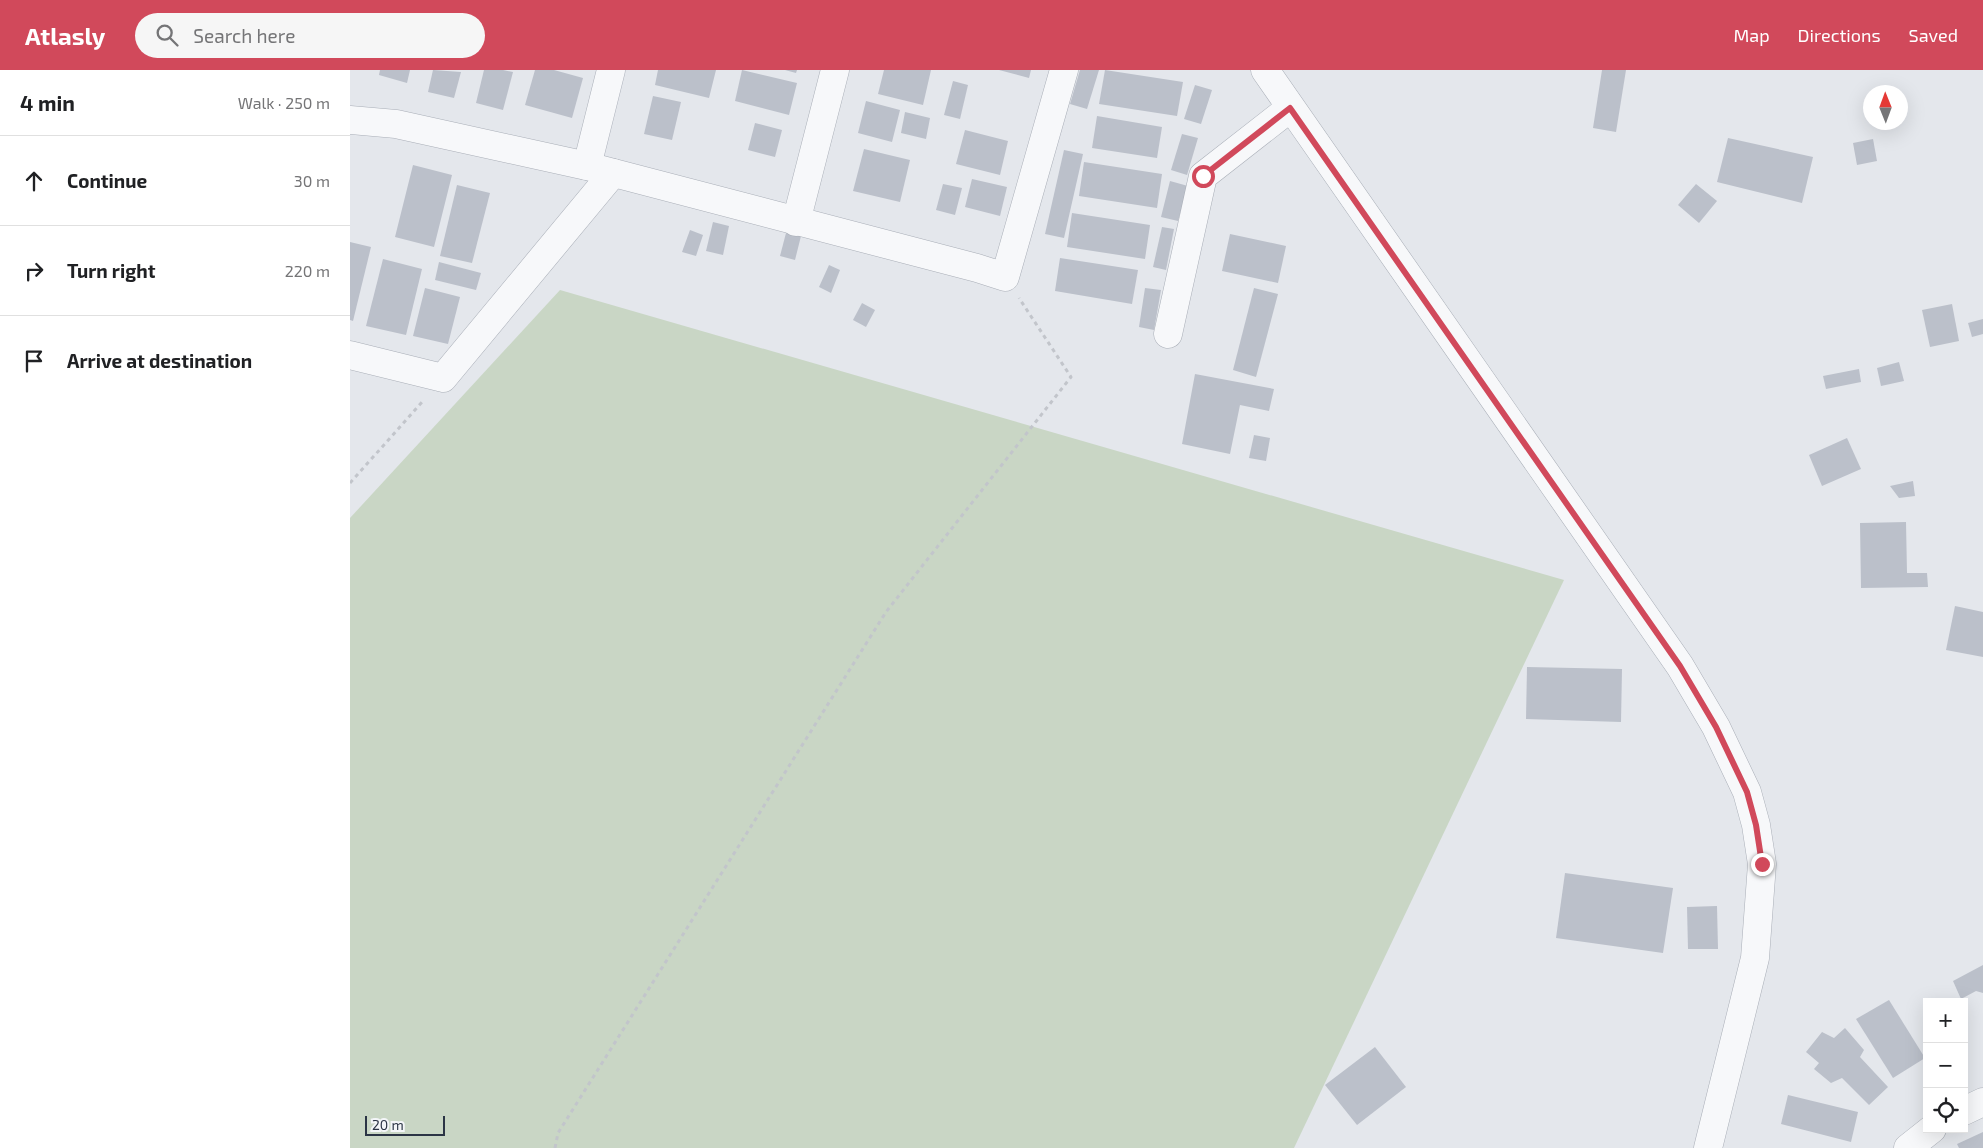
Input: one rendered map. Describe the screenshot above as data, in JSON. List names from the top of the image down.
{
  "scale_bar": "20 m",
  "north": "top",
  "page": {
    "header": "Atlasly",
    "search": "Search here",
    "nav": ["Map", "Directions", "Saved"],
    "heading": ["4 min", "Walk · 250 m"],
    "list": [
      ["Continue", "30 m"],
      ["Turn right", "220 m"],
      "Arrive at destination"
    ],
    "map_buttons": ["+", "−"],
    "scale": "20 m"
  }
}
